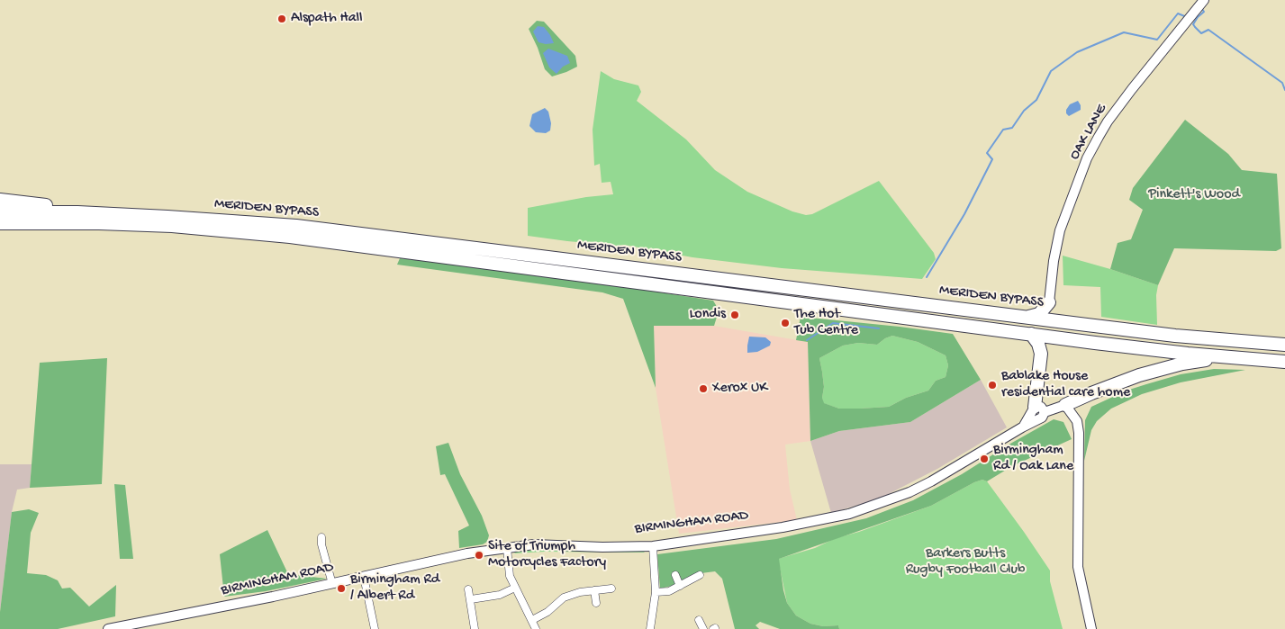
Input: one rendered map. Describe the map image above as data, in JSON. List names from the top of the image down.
{
  "streets": {
    "highway": ["MERIDEN BYPASS"],
    "main road": ["OAK LANE", "BIRMINGHAM ROAD"]
  },
  "parks": ["Pinkett's Wood", "Barkers Butts Rugby Football Club"],
  "places": [
    "Alspath Hall",
    "Londis",
    "The Hot Tub Centre",
    "Bablake House residential care home",
    "Xerox UK",
    "Birmingham Rd / Oak Lane",
    "Site of Triumph Motorcycles Factory",
    "Birmingham Rd / Albert Rd"
  ]
}
